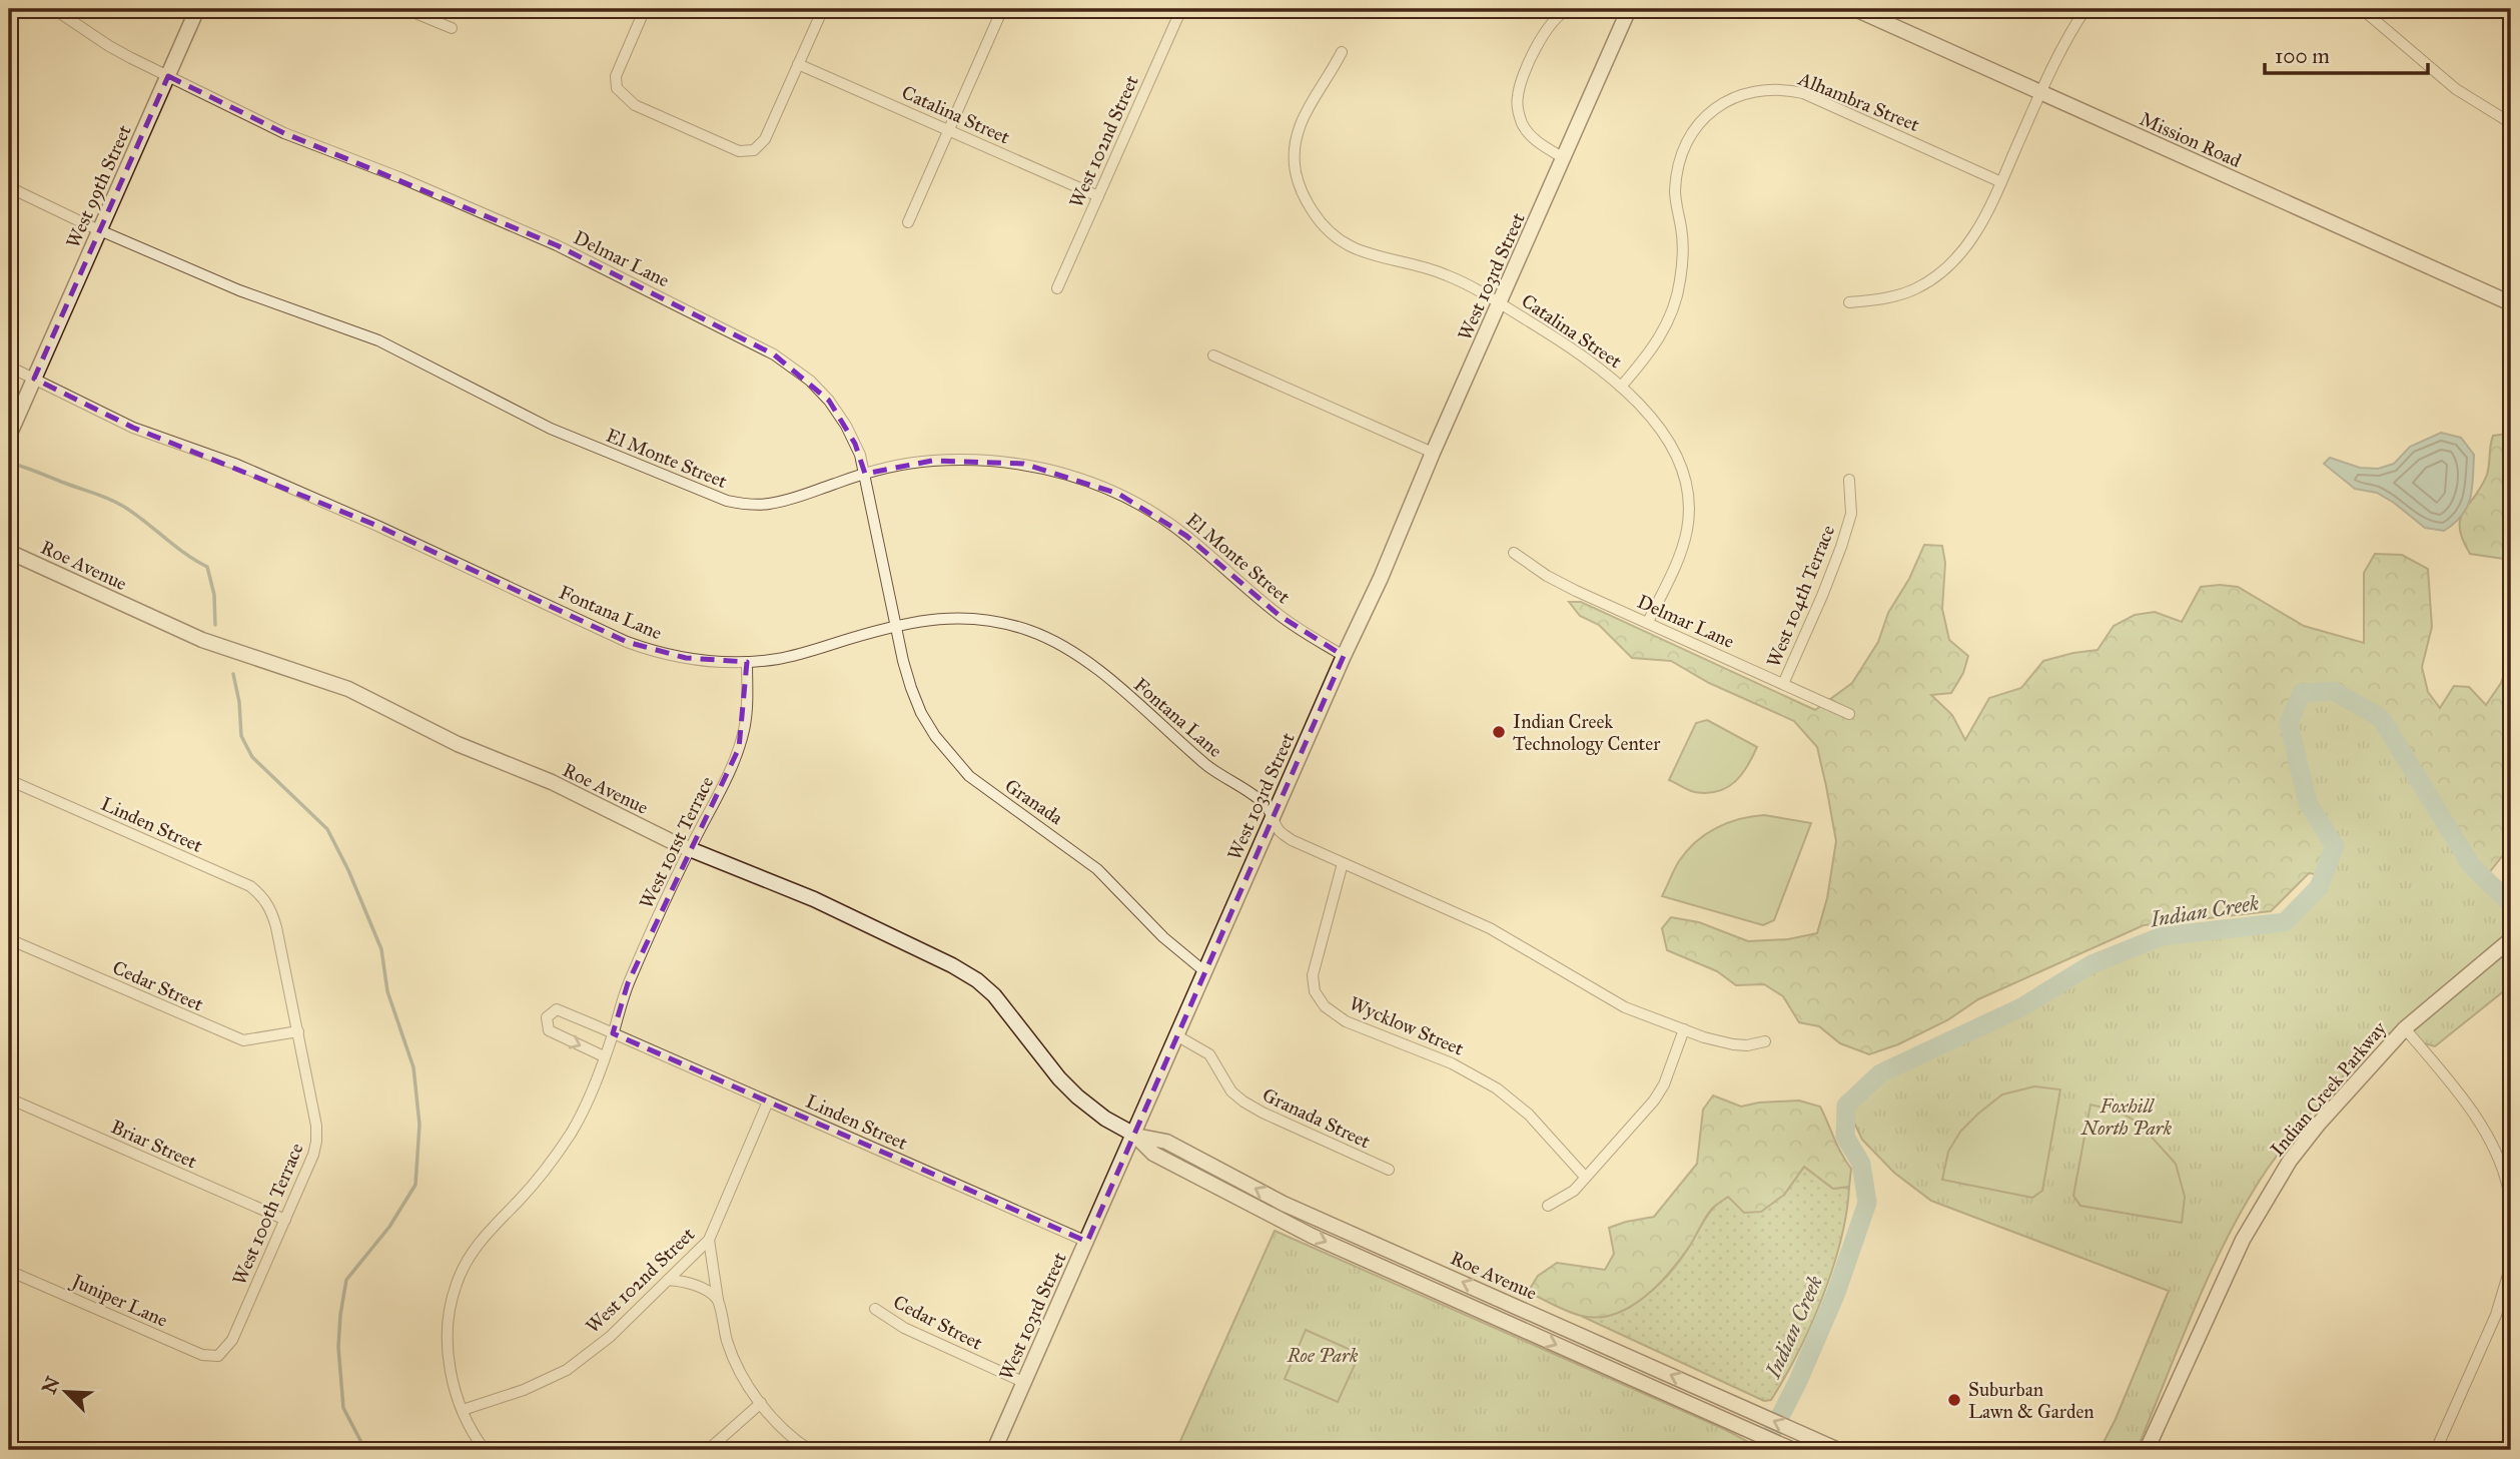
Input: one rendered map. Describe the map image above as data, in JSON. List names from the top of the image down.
{
  "streets": {
    "main road": [
      "Mission Road",
      "West 99th Street",
      "West 103rd Street",
      "Roe Avenue",
      "Indian Creek Parkway"
    ],
    "street": [
      "Alhambra Street",
      "Catalina Street",
      "West 102nd Street",
      "Delmar Lane",
      "El Monte Street",
      "West 104th Terrace",
      "Fontana Lane",
      "Granada",
      "Linden Street",
      "West 101st Terrace",
      "Cedar Street",
      "Wycklow Street",
      "Granada Street",
      "Briar Street",
      "West 100th Terrace",
      "Juniper Lane"
    ]
  },
  "crossings": [
    ["Alhambra Street", "Catalina Street"],
    ["Catalina Street", "West 102nd Street"],
    ["Catalina Street", "Delmar Lane"],
    ["Catalina Street", "West 103rd Street"],
    ["West 102nd Street", "Linden Street"],
    ["West 102nd Street", "West 101st Terrace"],
    ["West 99th Street", "Delmar Lane"],
    ["West 99th Street", "El Monte Street"],
    ["West 99th Street", "Fontana Lane"],
    ["Delmar Lane", "El Monte Street"],
    ["Delmar Lane", "West 104th Terrace"],
    ["Delmar Lane", "Fontana Lane"],
    ["Delmar Lane", "Granada"],
    ["West 103rd Street", "El Monte Street"],
    ["West 103rd Street", "Roe Avenue"],
    ["West 103rd Street", "Fontana Lane"],
    ["West 103rd Street", "Granada"],
    ["West 103rd Street", "Linden Street"],
    ["West 103rd Street", "Cedar Street"],
    ["West 103rd Street", "Granada Street"],
    ["Roe Avenue", "West 101st Terrace"],
    ["Fontana Lane", "Granada"],
    ["Fontana Lane", "West 101st Terrace"],
    ["Linden Street", "West 101st Terrace"],
    ["Linden Street", "West 100th Terrace"],
    ["Cedar Street", "West 100th Terrace"],
    ["Briar Street", "West 100th Terrace"],
    ["West 100th Terrace", "Juniper Lane"]
  ],
  "water": ["Indian Creek"],
  "parks": ["Foxhill North Park", "Roe Park"],
  "places": ["Indian Creek Technology Center", "Suburban Lawn & Garden"],
  "scale_bar": "100 m",
  "north": "top left"
}
